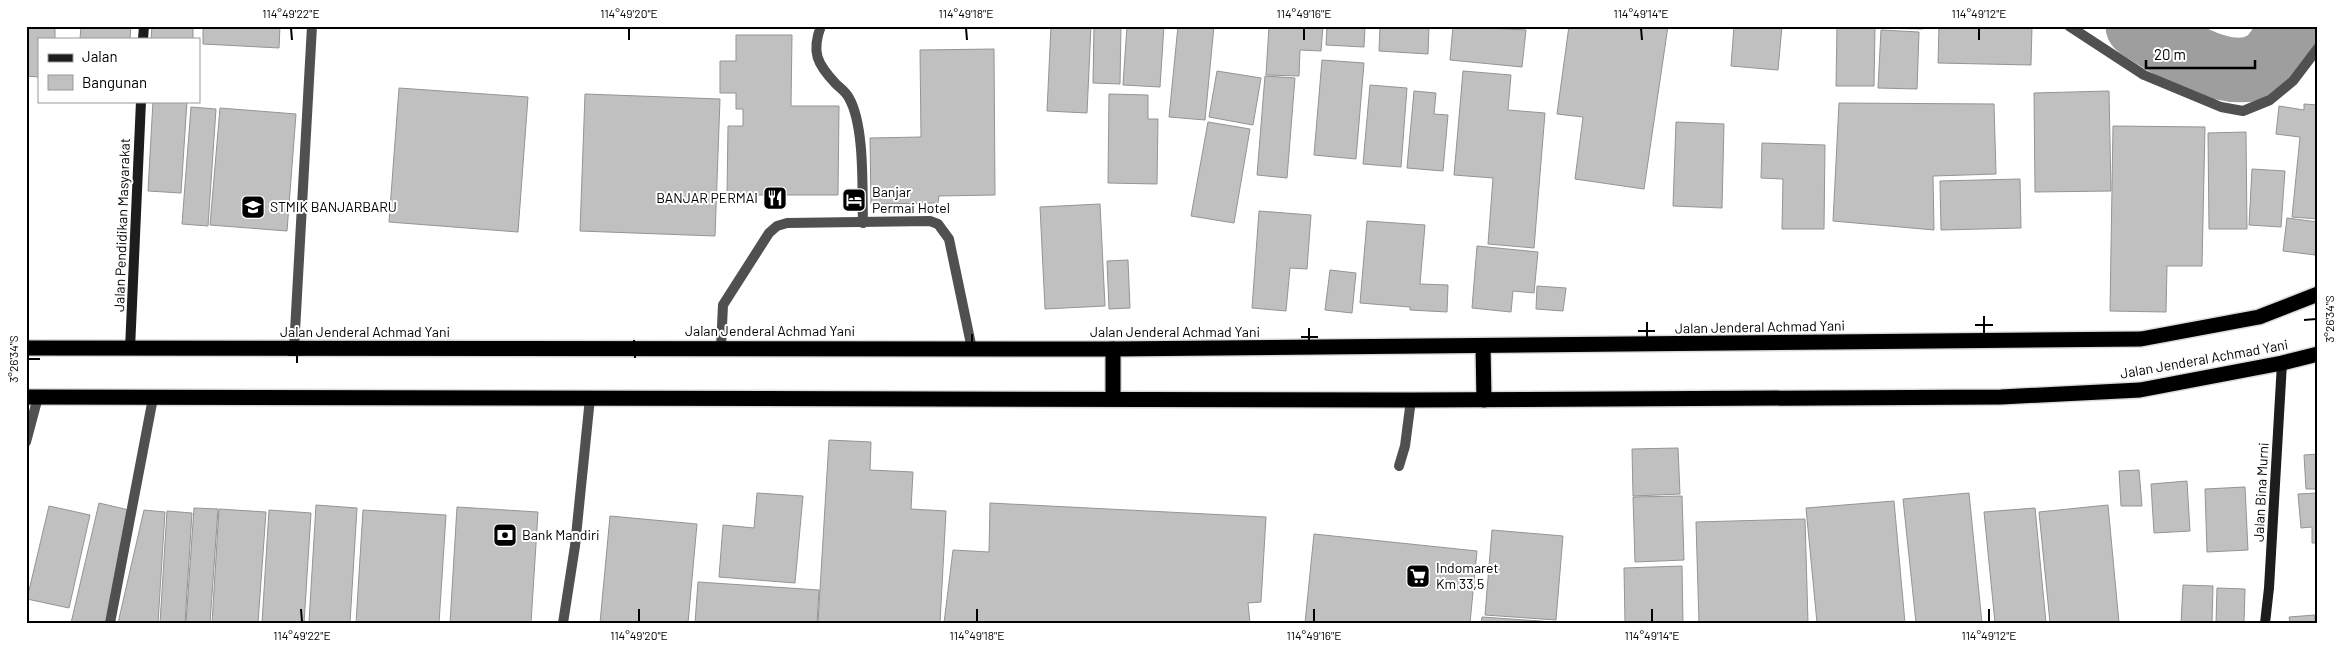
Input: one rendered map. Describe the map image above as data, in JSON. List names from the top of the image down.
{
  "streets": {
    "highway": ["Jalan Jenderal Achmad Yani"],
    "street": ["Jalan Pendidikan Masyarakat", "Jalan Bina Murni"]
  },
  "crossings": [
    ["Jalan Pendidikan Masyarakat", "Jalan Jenderal Achmad Yani"],
    ["Jalan Jenderal Achmad Yani", "Jalan Bina Murni"]
  ],
  "places": {
    "restaurant": ["BANJAR PERMAI"],
    "hotel": ["Banjar Permai Hotel"],
    "school or university": ["STMIK BANJARBARU"],
    "bank": ["Bank Mandiri"],
    "supermarket": ["Indomaret Km 33,5"]
  },
  "legend": ["Jalan", "Bangunan"],
  "scale_bar": "20 m",
  "coordinates": [
    "114°49'22\"E",
    "114°49'20\"E",
    "114°49'18\"E",
    "114°49'16\"E",
    "114°49'14\"E",
    "114°49'12\"E",
    "3°26'34\"S"
  ]
}
